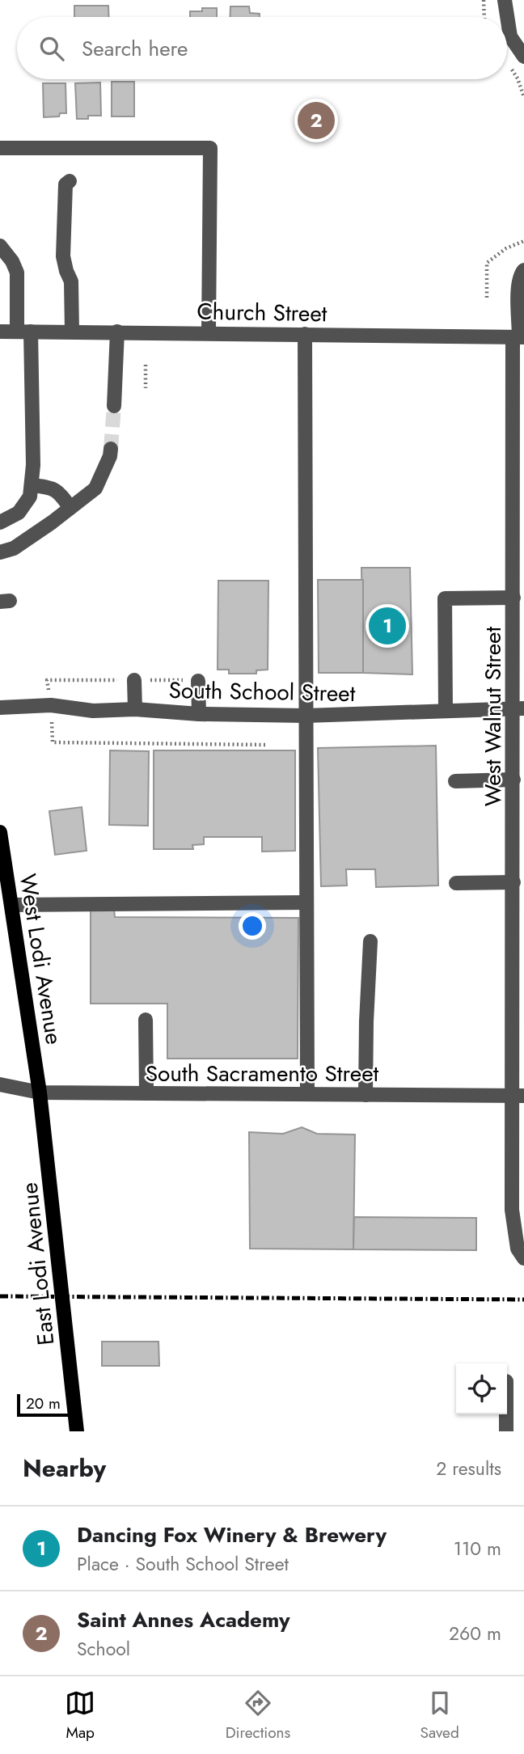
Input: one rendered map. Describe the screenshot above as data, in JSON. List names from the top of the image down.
{
  "streets": {
    "main road": ["West Lodi Avenue", "East Lodi Avenue"],
    "street": [
      "Church Street",
      "South School Street",
      "West Walnut Street",
      "South Sacramento Street"
    ]
  },
  "crossings": [
    ["Church Street", "West Walnut Street"],
    ["South School Street", "West Walnut Street"],
    ["West Walnut Street", "South Sacramento Street"],
    ["West Lodi Avenue", "South Sacramento Street"],
    ["West Lodi Avenue", "East Lodi Avenue"],
    ["South Sacramento Street", "East Lodi Avenue"]
  ],
  "scale_bar": "20 m",
  "page": {
    "search": "Search here",
    "pins": ["2", "1"],
    "scale": "20 m",
    "heading": ["Nearby", "2 results"],
    "list": [
      {
        "mark": "1",
        "name": "Dancing Fox Winery & Brewery",
        "note": "Place · South School Street",
        "value": "110 m"
      },
      {
        "mark": "2",
        "name": "Saint Annes Academy",
        "note": "School",
        "value": "260 m"
      }
    ],
    "nav": ["Map", "Directions", "Saved"]
  }
}
